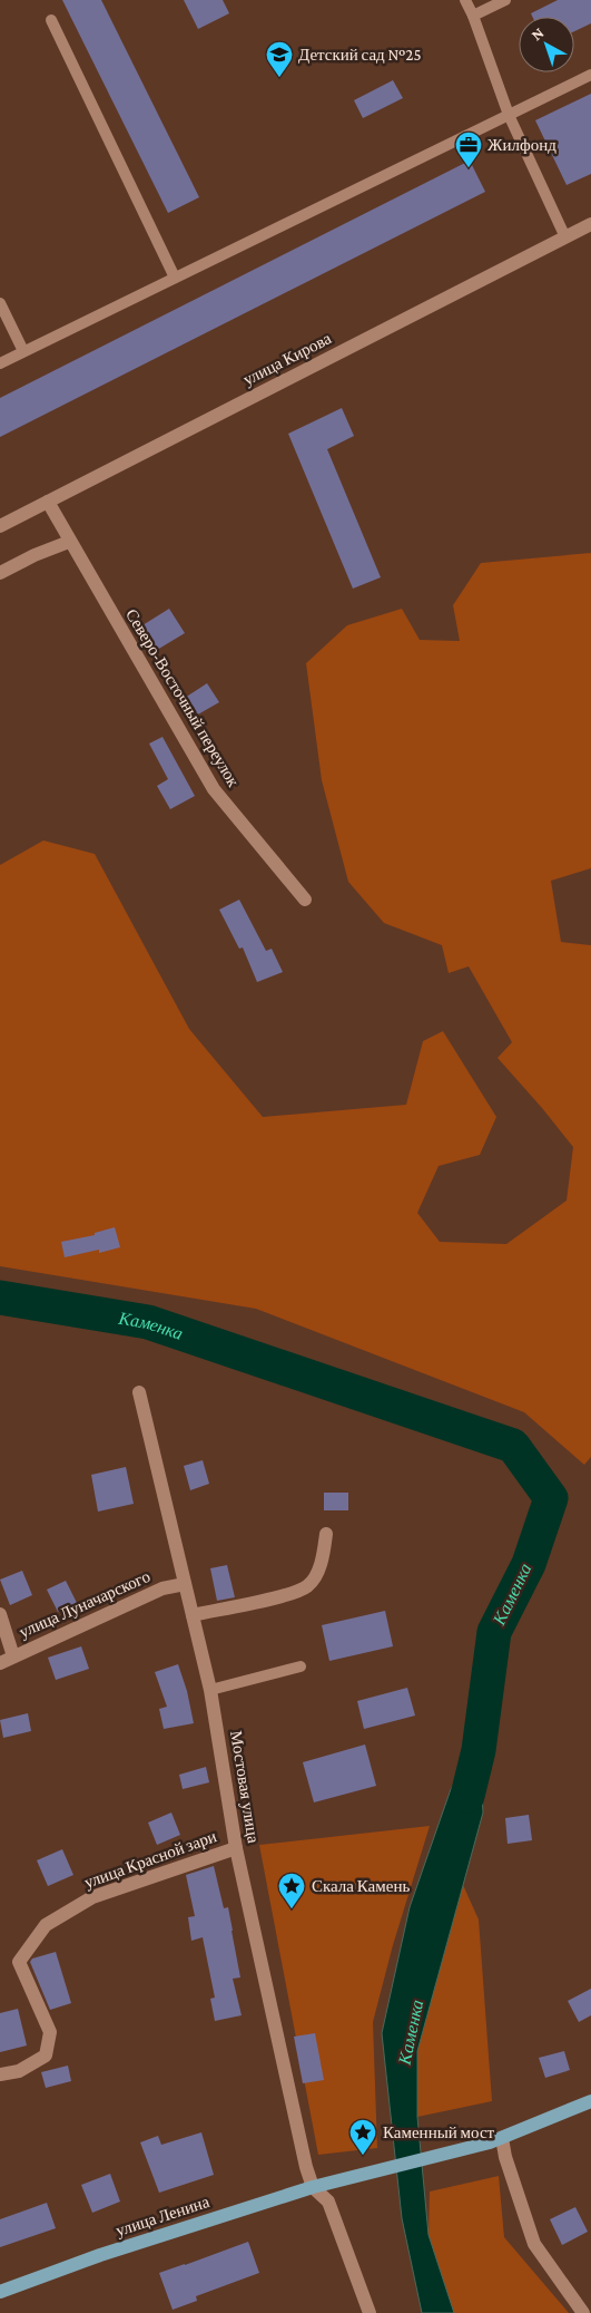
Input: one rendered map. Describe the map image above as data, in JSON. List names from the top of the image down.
{
  "streets": {
    "main road": ["улица Ленина"],
    "street": [
      "улица Кирова",
      "Северо-Восточный переулок",
      "улица Луначарского",
      "Мостовая улица",
      "улица Красной зари"
    ]
  },
  "crossings": [
    ["улица Кирова", "Северо-Восточный переулок"],
    ["улица Луначарского", "Мостовая улица"],
    ["Мостовая улица", "улица Красной зари"],
    ["Мостовая улица", "улица Ленина"]
  ],
  "water": ["Каменка"],
  "places": {
    "school or university": ["Детский сад №25"],
    "office": ["Жилфонд"],
    "place": ["Скала Камень", "Каменный мост"]
  },
  "north": "top left"
}
